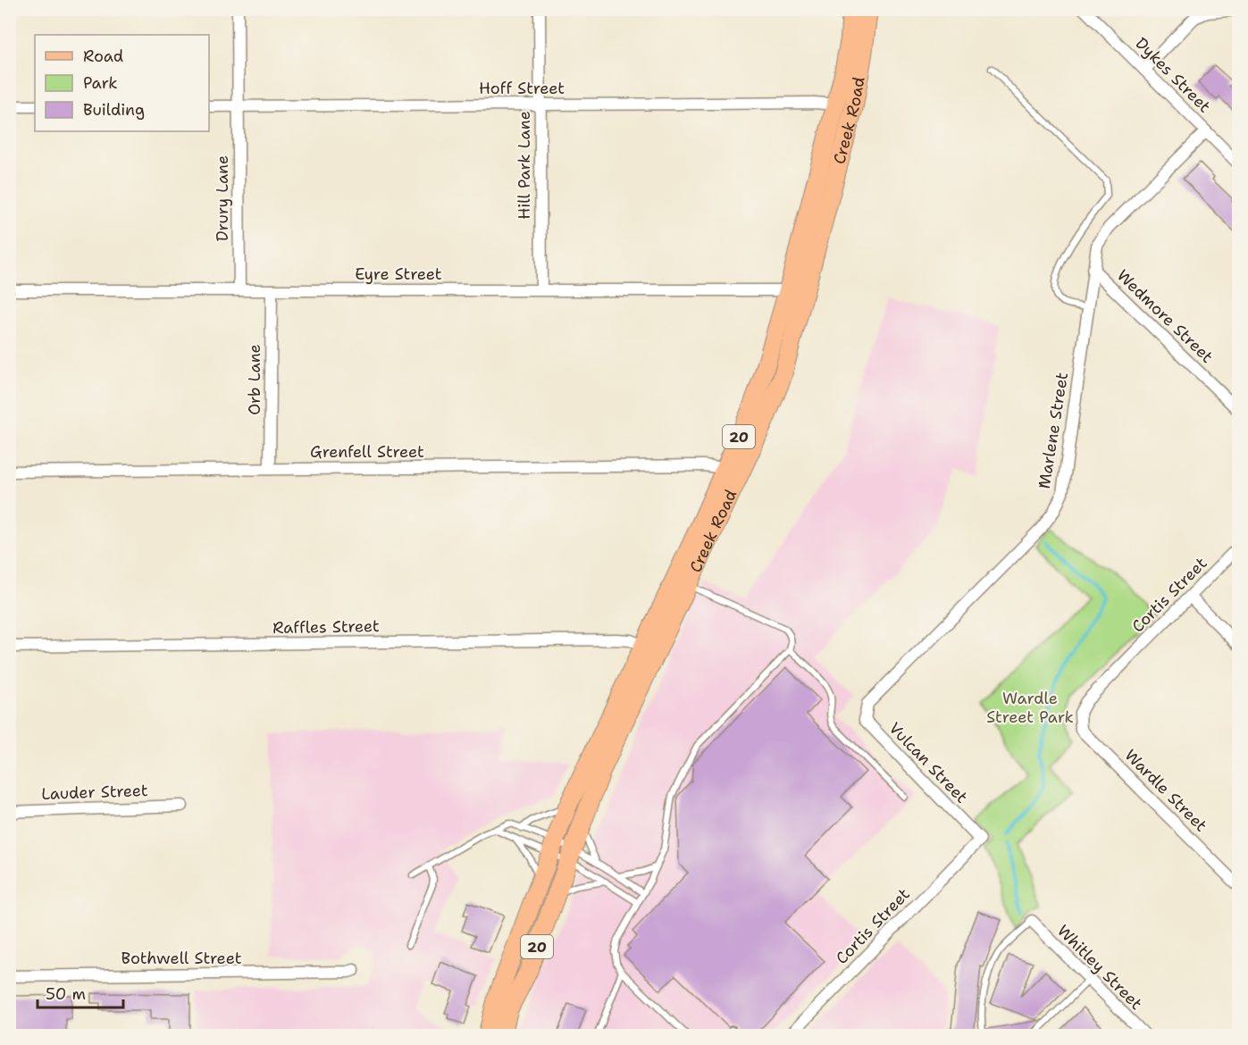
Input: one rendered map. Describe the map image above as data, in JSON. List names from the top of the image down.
{
  "streets": {
    "main road": ["Creek Road", "20"],
    "street": [
      "Dykes Street",
      "Hoff Street",
      "Hill Park Lane",
      "Drury Lane",
      "Eyre Street",
      "Wedmore Street",
      "Orb Lane",
      "Marlene Street",
      "Grenfell Street",
      "Cortis Street",
      "Raffles Street",
      "Vulcan Street",
      "Wardle Street",
      "Lauder Street",
      "Bothwell Street",
      "Whitley Street"
    ]
  },
  "crossings": [
    ["Dykes Street", "Marlene Street"],
    ["Hoff Street", "Creek Road"],
    ["Hoff Street", "Hill Park Lane"],
    ["Hoff Street", "Drury Lane"],
    ["Creek Road", "Eyre Street"],
    ["Creek Road", "Grenfell Street"],
    ["Creek Road", "Raffles Street"],
    ["Hill Park Lane", "Eyre Street"],
    ["Drury Lane", "Eyre Street"],
    ["Eyre Street", "Orb Lane"],
    ["Wedmore Street", "Marlene Street"],
    ["Orb Lane", "Grenfell Street"],
    ["Marlene Street", "Vulcan Street"],
    ["Cortis Street", "Vulcan Street"],
    ["Cortis Street", "Wardle Street"]
  ],
  "parks": ["Wardle Street Park"],
  "legend": ["Road", "Park", "Building"],
  "scale_bar": "50 m"
}
